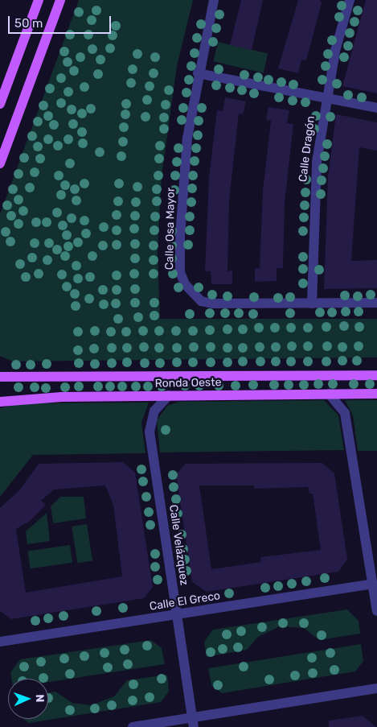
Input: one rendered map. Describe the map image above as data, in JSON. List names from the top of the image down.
{
  "streets": {
    "main road": ["Ronda Oeste"],
    "street": [
      "Calle Dragón",
      "Calle Osa Mayor",
      "Calle Velázquez",
      "Calle El Greco"
    ]
  },
  "crossings": [
    ["Calle Dragón", "Calle Osa Mayor"],
    ["Ronda Oeste", "Calle Velázquez"],
    ["Calle Velázquez", "Calle El Greco"]
  ],
  "scale_bar": "50 m",
  "north": "right"
}
